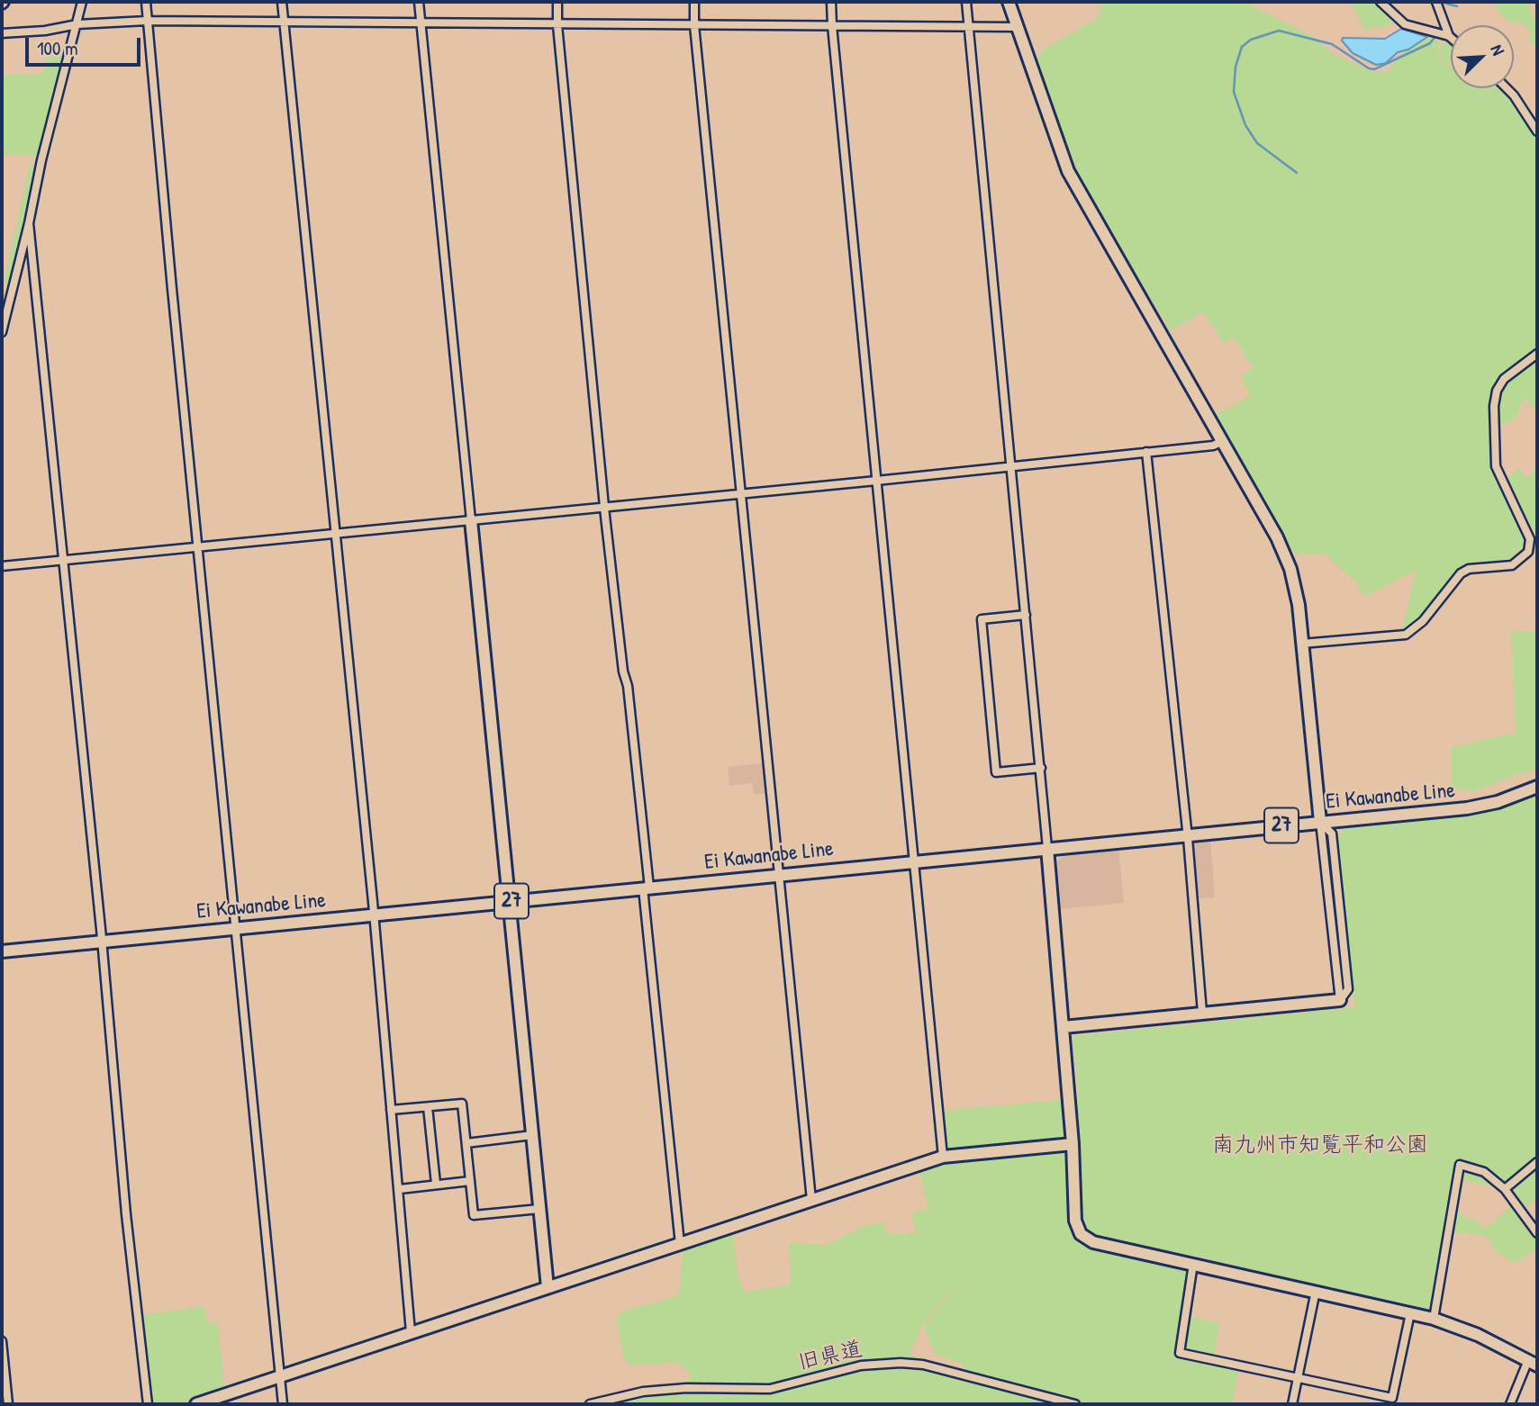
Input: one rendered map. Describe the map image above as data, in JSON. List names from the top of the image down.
{
  "streets": {
    "street": ["Ei Kawanabe Line", "27", "旧県道"]
  },
  "parks": ["南九州市知覧平和公園"],
  "scale_bar": "100 m",
  "north": "top right"
}
